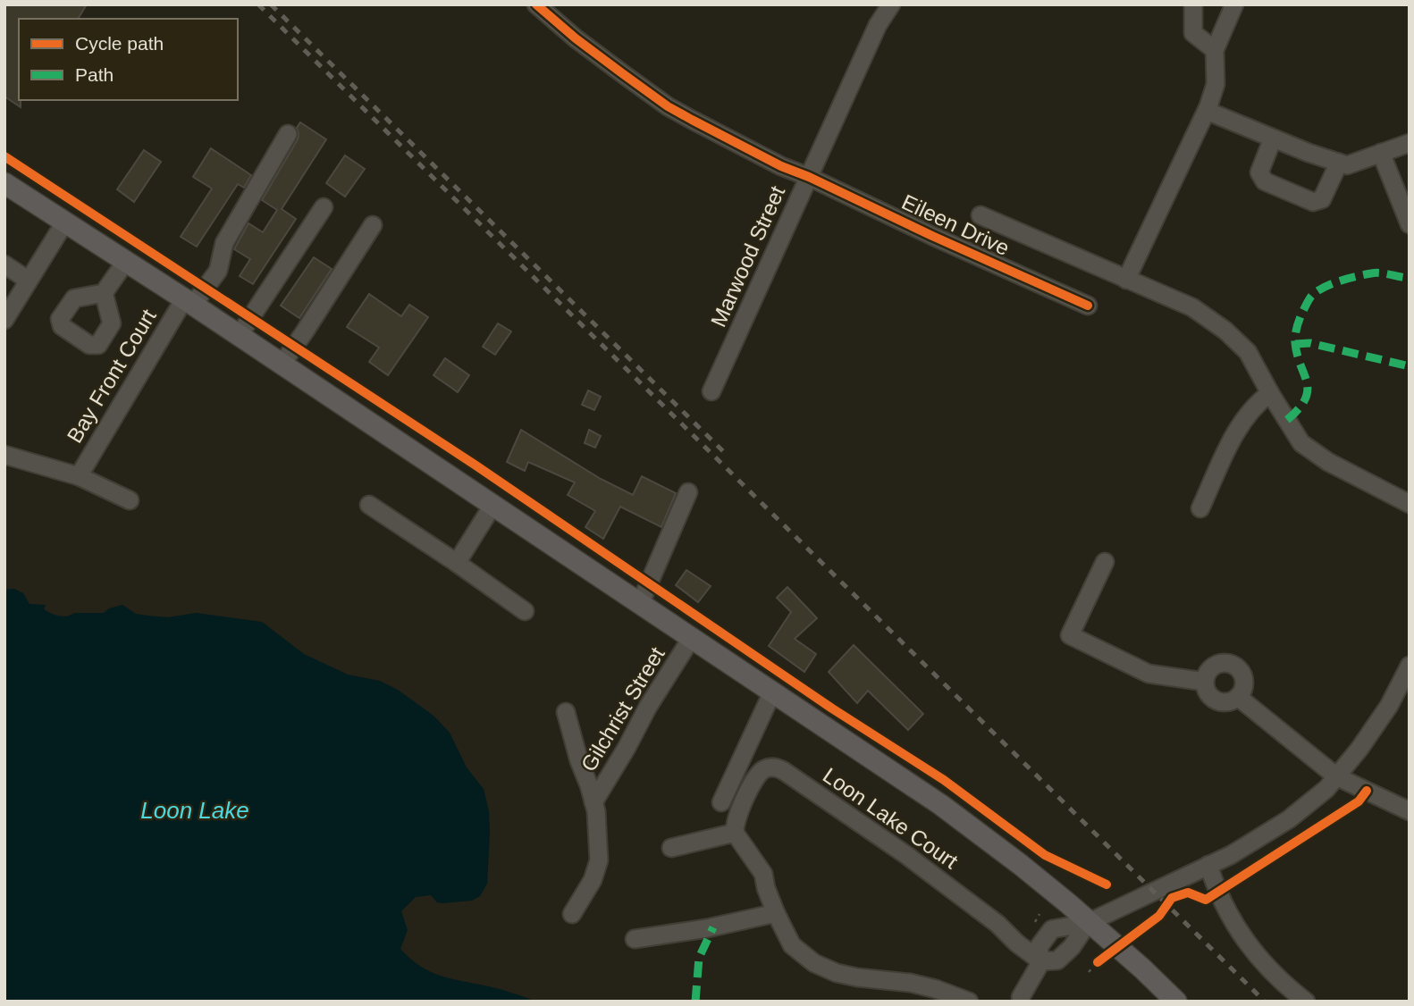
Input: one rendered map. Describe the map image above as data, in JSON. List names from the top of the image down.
{
  "streets": {
    "street": [
      "Eileen Drive",
      "Marwood Street",
      "Bay Front Court",
      "Gilchrist Street",
      "Loon Lake Court"
    ]
  },
  "crossings": [
    ["Eileen Drive", "Marwood Street"]
  ],
  "water": ["Loon Lake"],
  "legend": ["Cycle path", "Path"]
}
